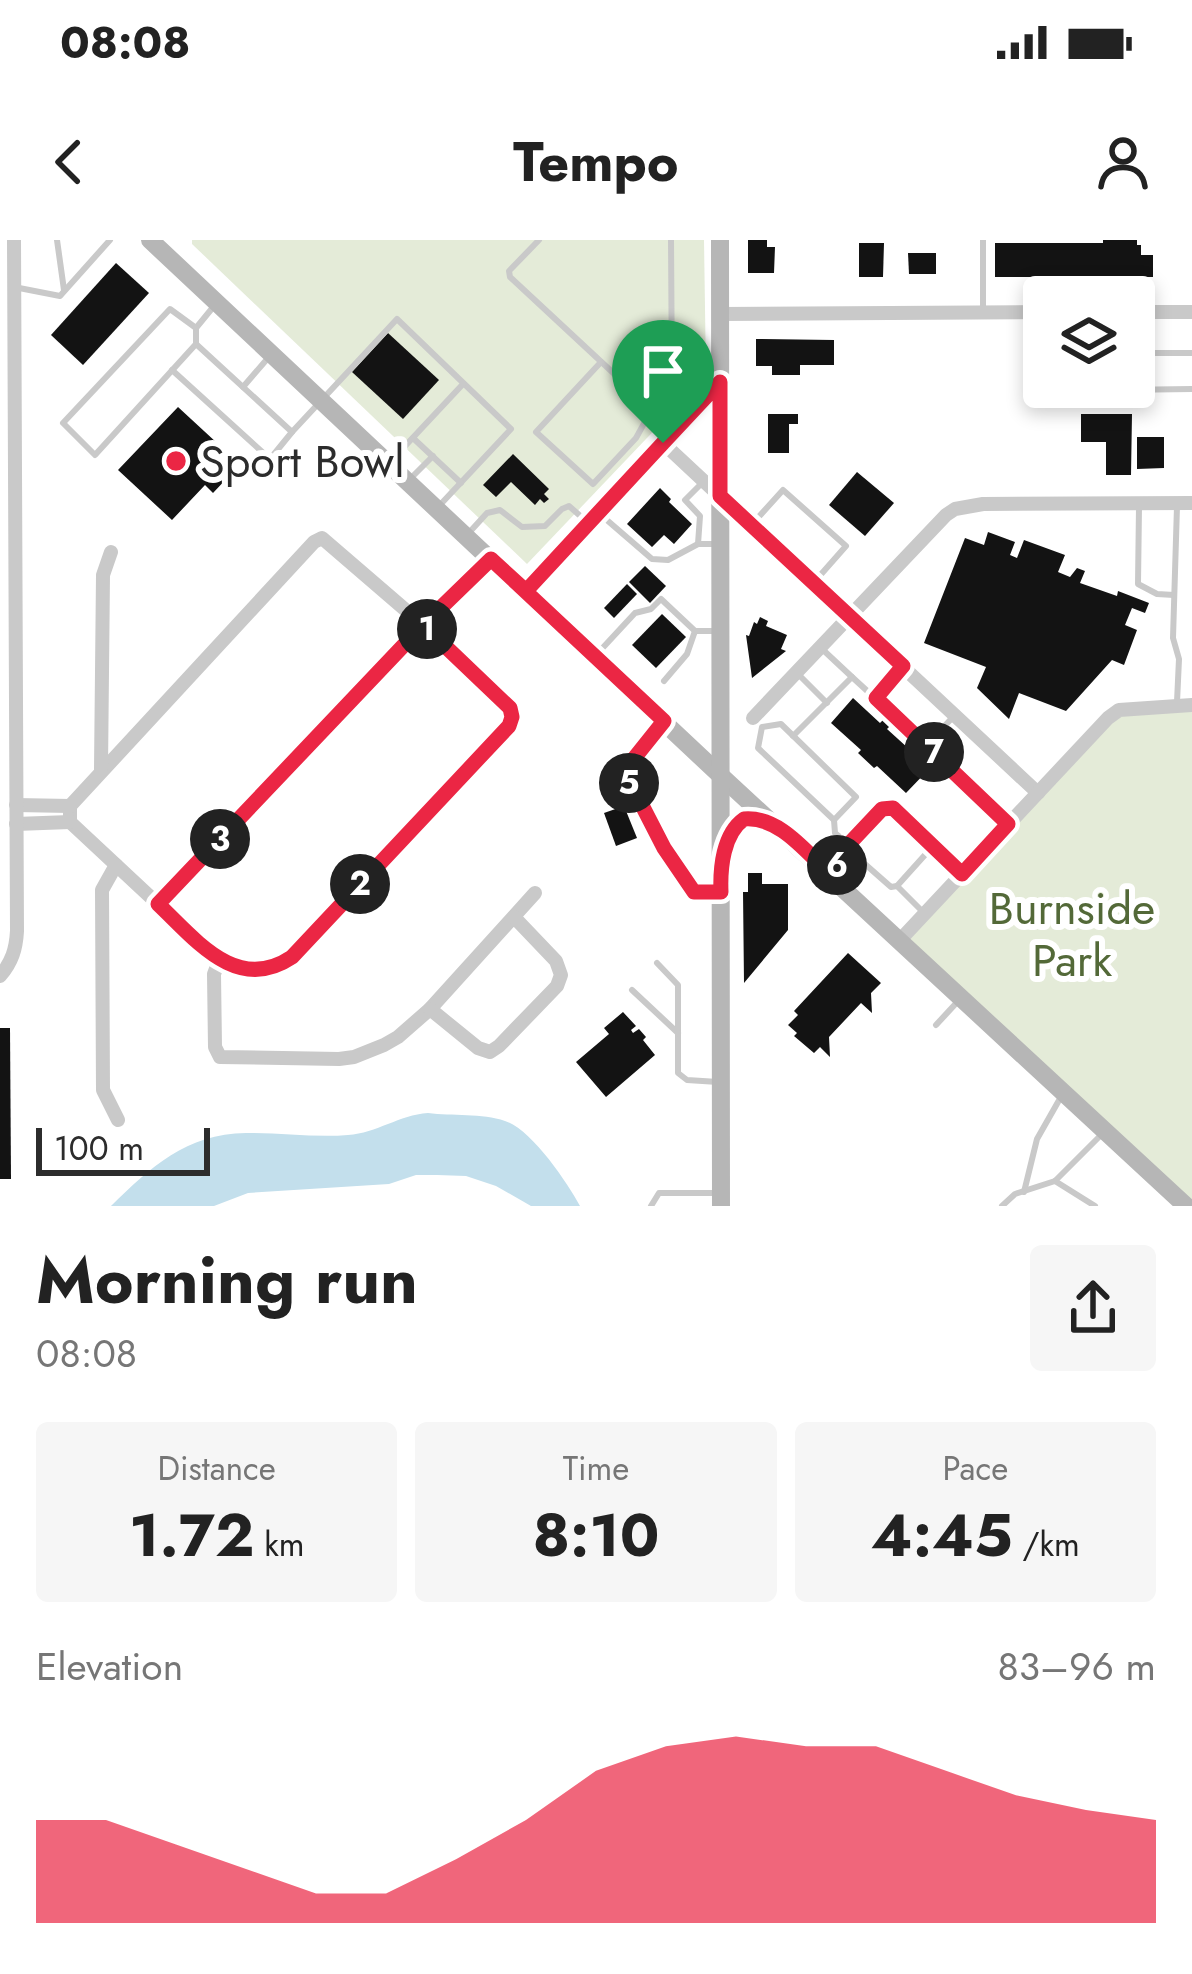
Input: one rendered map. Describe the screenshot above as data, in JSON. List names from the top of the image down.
{
  "parks": ["Burnside Park"],
  "places": ["Sport Bowl"],
  "scale_bar": "100 m",
  "page": {
    "status": "08:08",
    "header": "Tempo",
    "pins": [
      "1",
      "7",
      "5",
      "3",
      "6",
      "2"
    ],
    "scale": "100 m",
    "heading": ["Morning run", "08:08"],
    "stats": [
      ["Distance", "1.72 km"],
      ["Time", "8:10"],
      ["Pace", "4:45 /km"]
    ],
    "chart": ["Elevation", "83–96 m"]
  }
}
